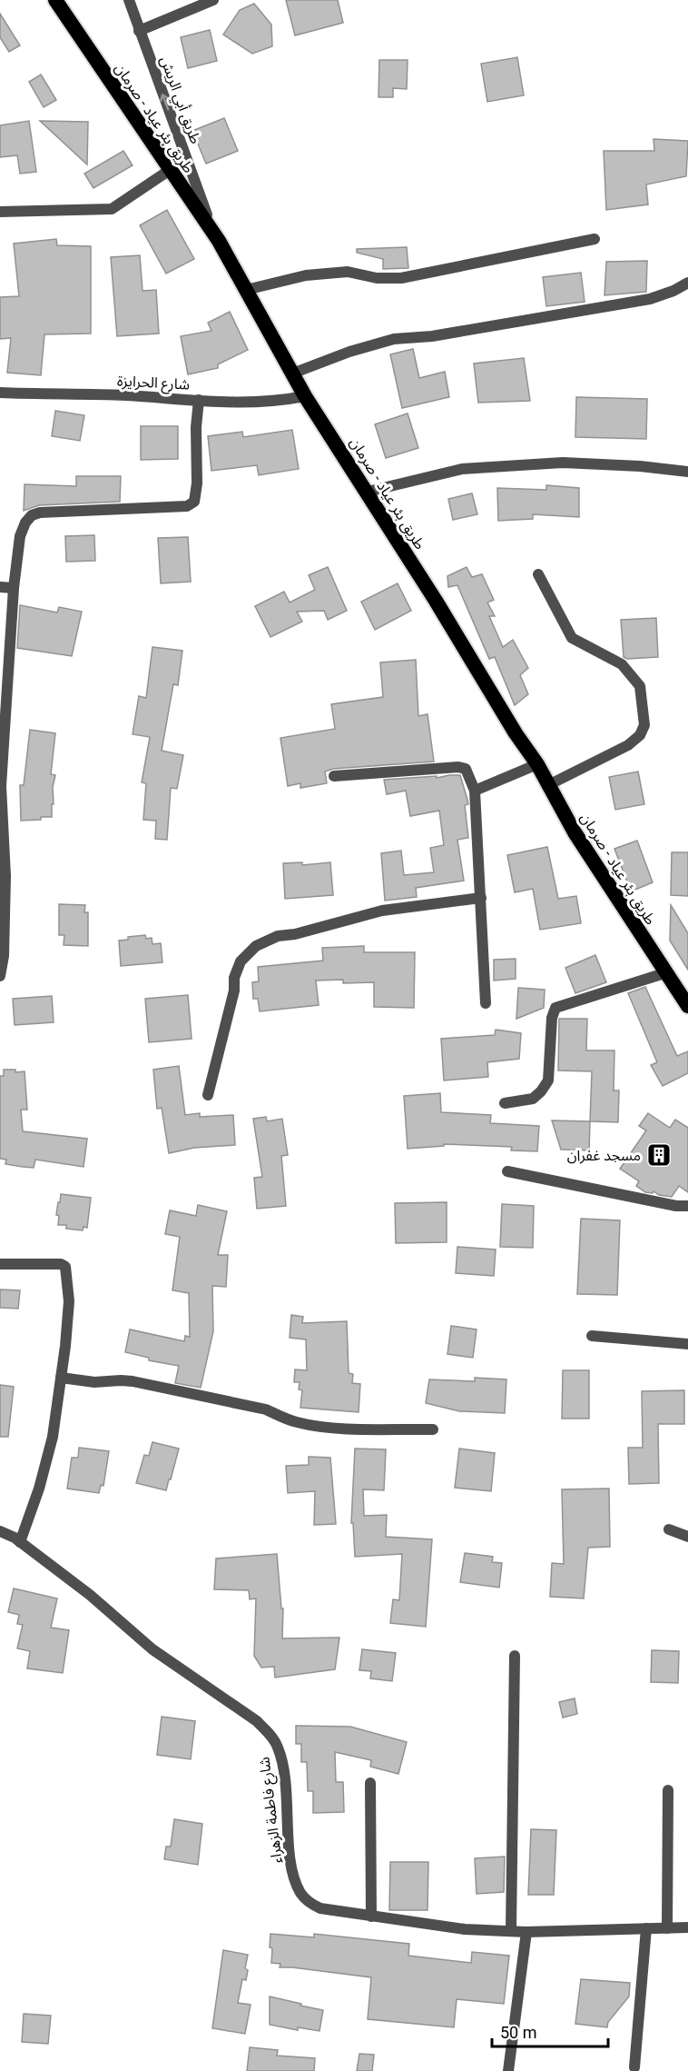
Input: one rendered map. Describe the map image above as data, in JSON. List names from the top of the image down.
{
  "streets": {
    "highway": ["طريق بئر عياد - صرمان"],
    "street": ["طريق أبي الريش", "شارع الحرايزة", "شارع فاطمة الزهراء"]
  },
  "crossings": [
    ["طريق أبي الريش", "طريق بئر عياد - صرمان"],
    ["طريق بئر عياد - صرمان", "شارع الحرايزة"]
  ],
  "one_way": ["طريق أبي الريش"],
  "places": {
    "building": ["مسجد غفران"]
  },
  "scale_bar": "50 m"
}
